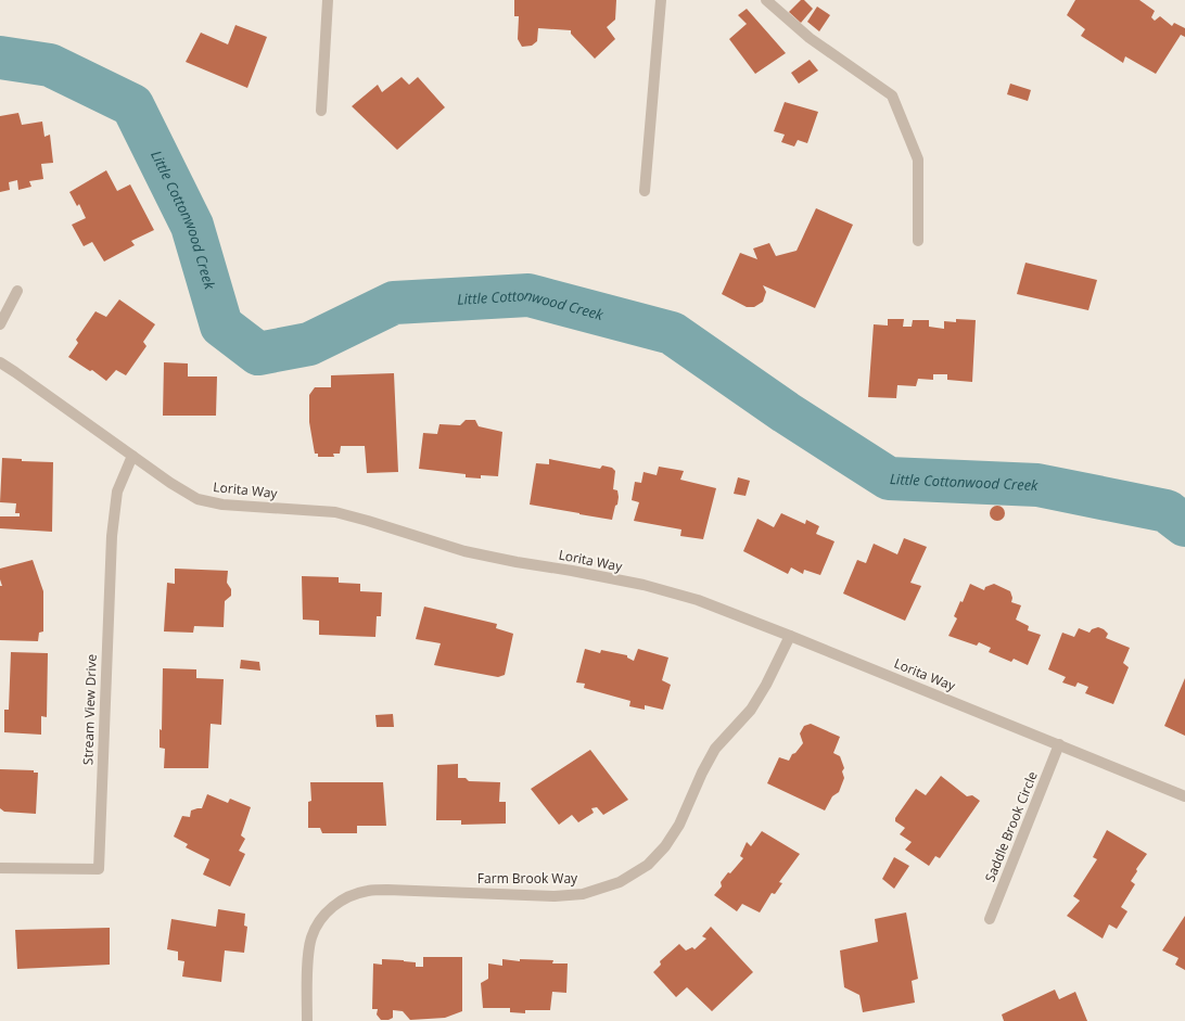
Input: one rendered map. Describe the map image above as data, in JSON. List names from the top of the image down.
{
  "streets": {
    "street": [
      "Lorita Way",
      "Stream View Drive",
      "Saddle Brook Circle",
      "Farm Brook Way"
    ]
  },
  "crossings": [
    ["Lorita Way", "Stream View Drive"],
    ["Lorita Way", "Saddle Brook Circle"],
    ["Lorita Way", "Farm Brook Way"]
  ],
  "water": ["Little Cottonwood Creek"]
}
